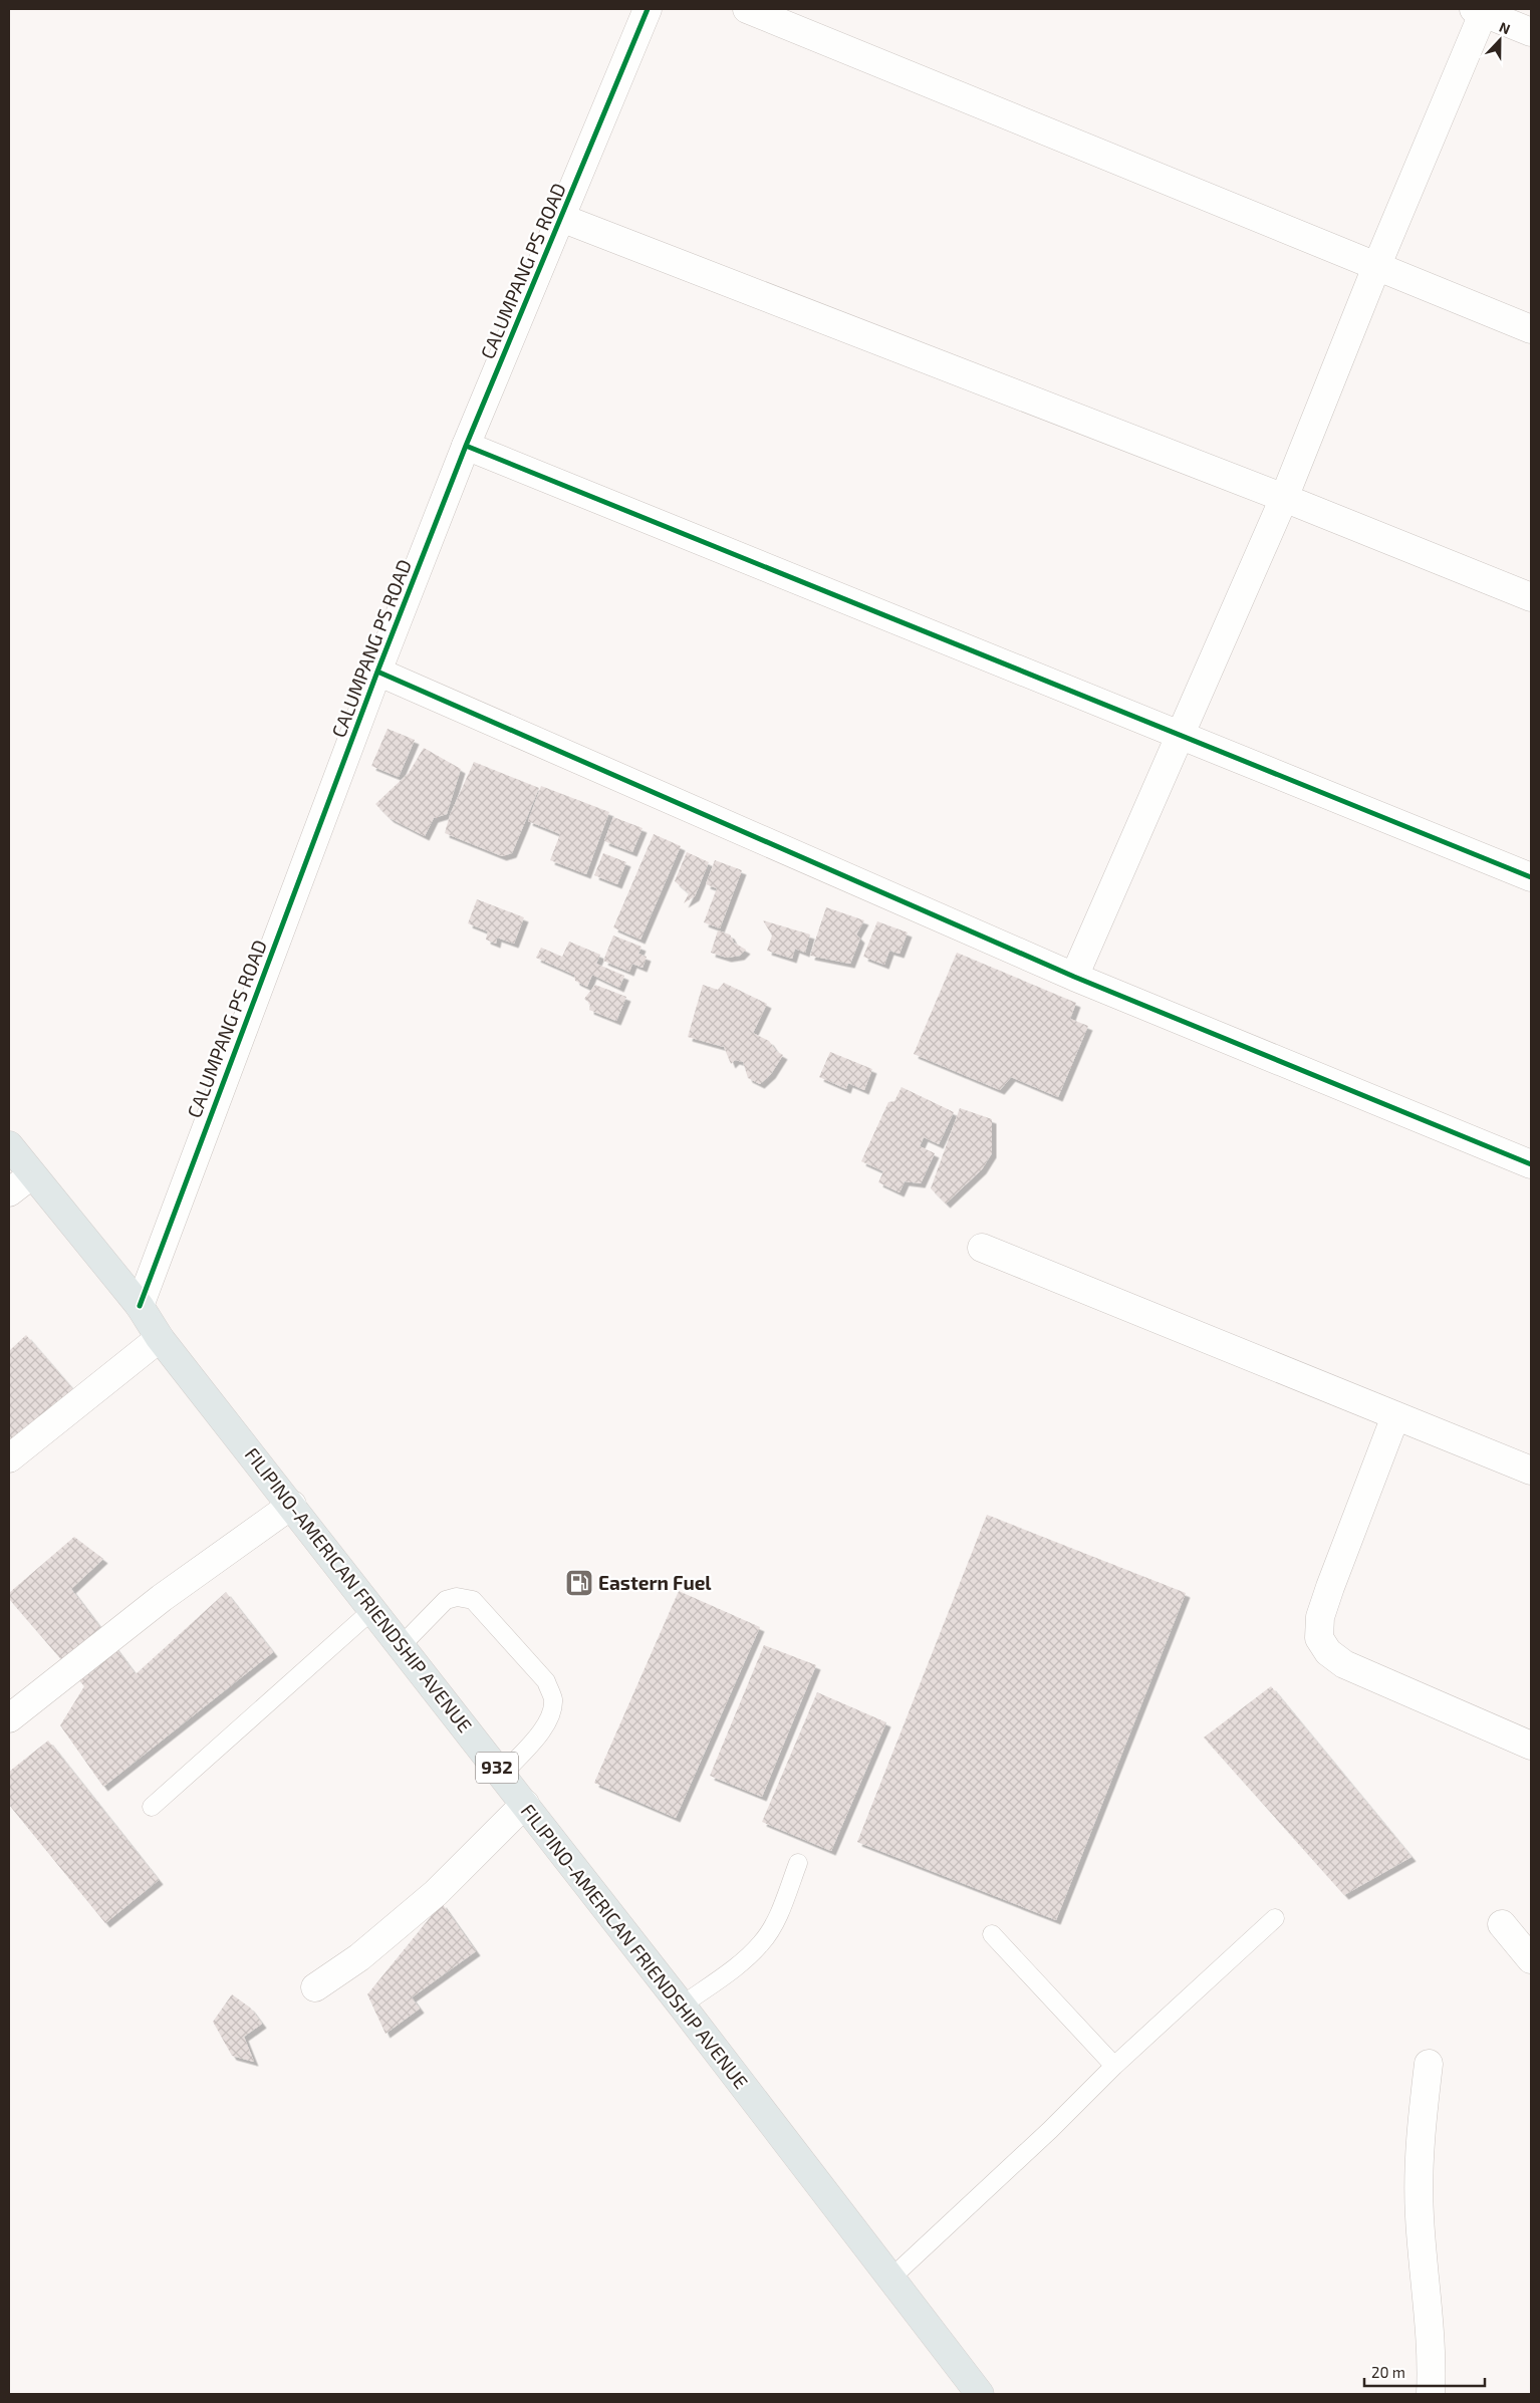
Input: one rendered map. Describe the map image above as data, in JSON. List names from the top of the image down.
{
  "streets": {
    "main road": ["FILIPINO-AMERICAN FRIENDSHIP AVENUE", "932"],
    "street": ["CALUMPANG PS ROAD"]
  },
  "crossings": [
    ["CALUMPANG PS ROAD", "FILIPINO-AMERICAN FRIENDSHIP AVENUE"]
  ],
  "places": {
    "fuel station": ["Eastern Fuel"]
  },
  "scale_bar": "20 m",
  "north": "top"
}
